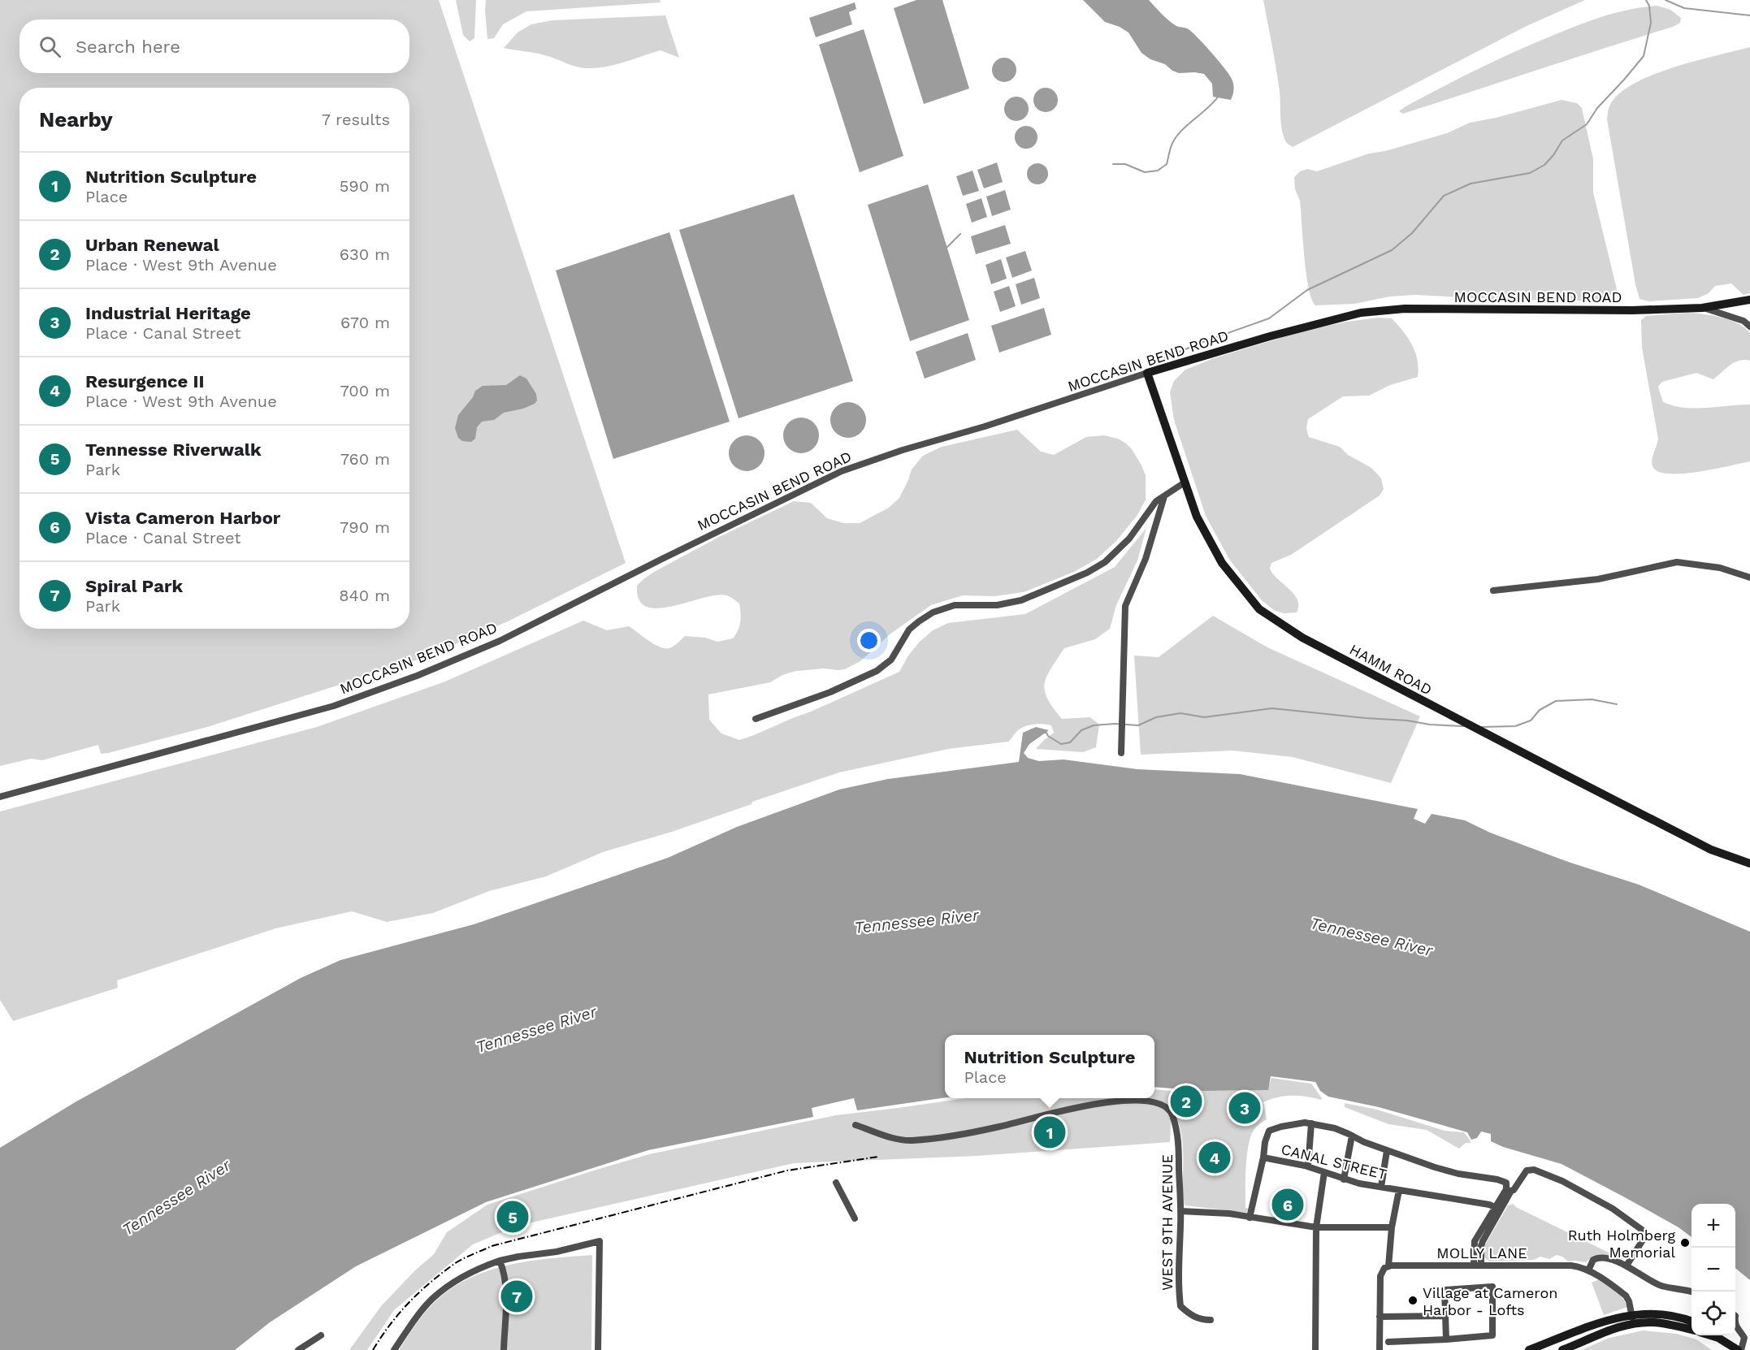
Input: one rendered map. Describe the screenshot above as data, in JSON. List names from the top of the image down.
{
  "streets": {
    "main road": ["MOCCASIN BEND ROAD", "HAMM ROAD"],
    "street": ["CANAL STREET", "WEST 9TH AVENUE", "MOLLY LANE"]
  },
  "crossings": [
    ["MOCCASIN BEND ROAD", "HAMM ROAD"],
    ["CANAL STREET", "MOLLY LANE"]
  ],
  "water": ["Tennessee River"],
  "places": ["Ruth Holmberg Memorial", "Village at Cameron Harbor - Lofts"],
  "page": {
    "search": "Search here",
    "heading": ["Nearby", "7 results"],
    "list": [
      {
        "mark": "1",
        "name": "Nutrition Sculpture",
        "note": "Place",
        "value": "590 m"
      },
      {
        "mark": "2",
        "name": "Urban Renewal",
        "note": "Place · West 9th Avenue",
        "value": "630 m"
      },
      {
        "mark": "3",
        "name": "Industrial Heritage",
        "note": "Place · Canal Street",
        "value": "670 m"
      },
      {
        "mark": "4",
        "name": "Resurgence II",
        "note": "Place · West 9th Avenue",
        "value": "700 m"
      },
      {
        "mark": "5",
        "name": "Tennesse Riverwalk",
        "note": "Park",
        "value": "760 m"
      },
      {
        "mark": "6",
        "name": "Vista Cameron Harbor",
        "note": "Place · Canal Street",
        "value": "790 m"
      },
      {
        "mark": "7",
        "name": "Spiral Park",
        "note": "Park",
        "value": "840 m"
      }
    ],
    "popup": ["Nutrition Sculpture", "Place"],
    "pins": [
      "2",
      "3",
      "1",
      "4",
      "6",
      "5",
      "7"
    ],
    "map_buttons": ["+", "−"]
  }
}
